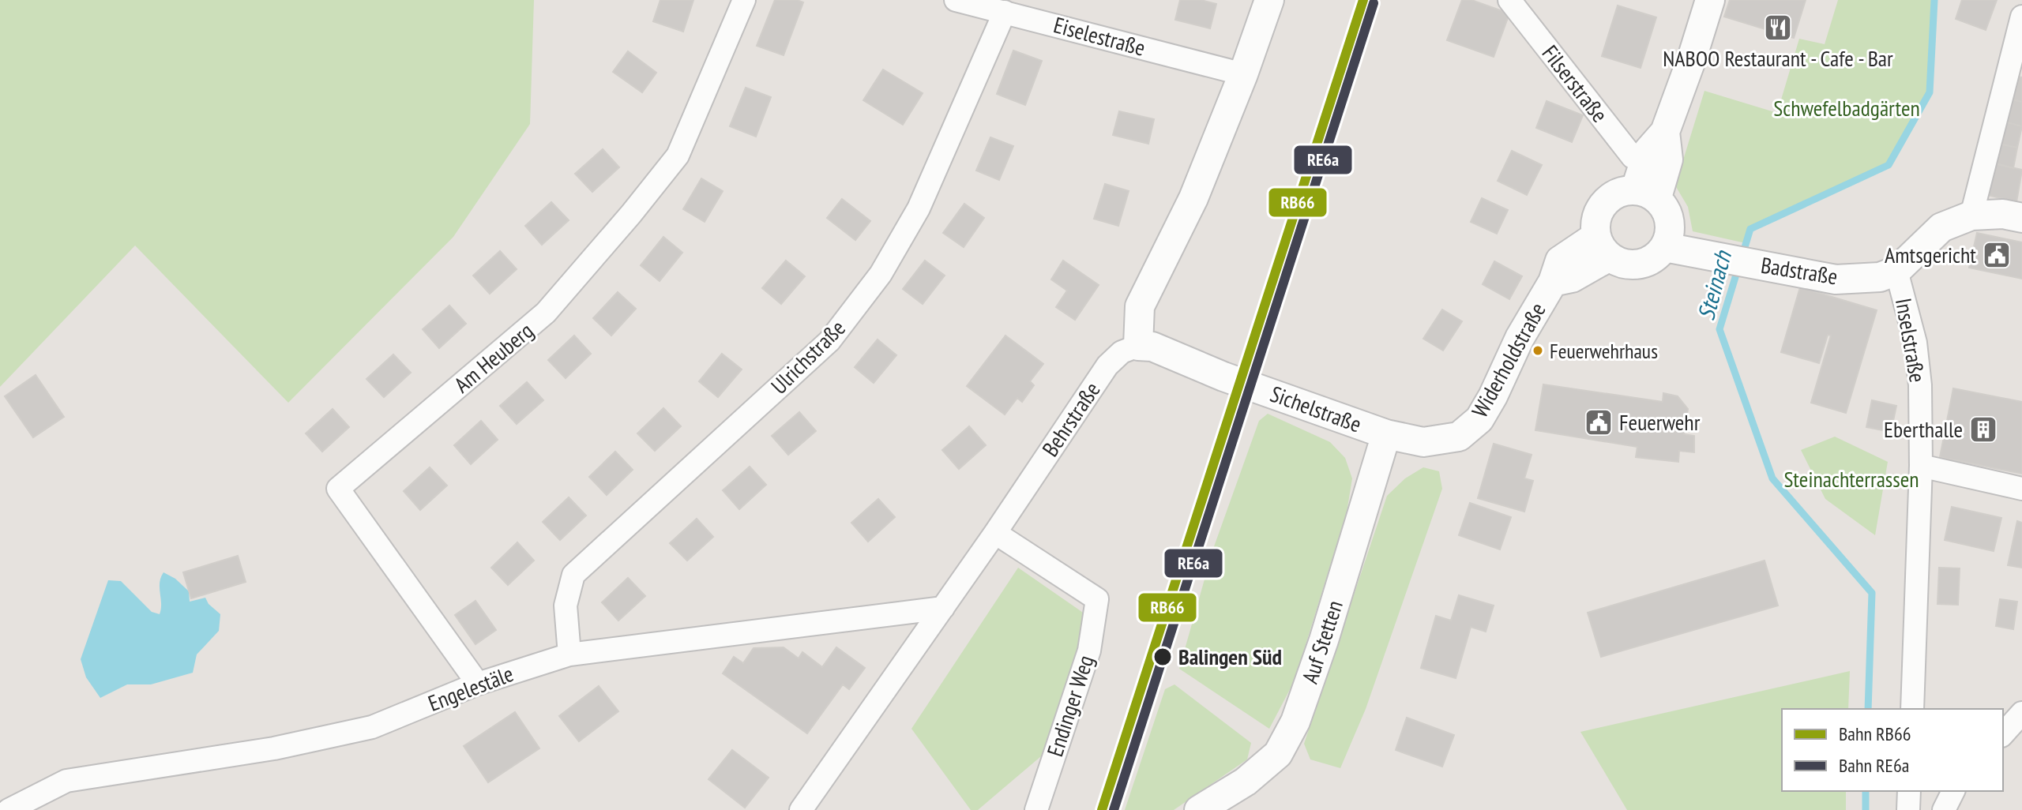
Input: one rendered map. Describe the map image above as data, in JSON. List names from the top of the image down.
{
  "streets": {
    "street": [
      "Eiselestraße",
      "Filserstraße",
      "Badstraße",
      "Inselstraße",
      "Ulrichstraße",
      "Am Heuberg",
      "Widerholdstraße",
      "Sichelstraße",
      "Behrstraße",
      "Auf Stetten",
      "Engelestäle",
      "Endinger Weg"
    ]
  },
  "crossings": [
    ["Eiselestraße", "Ulrichstraße"],
    ["Badstraße", "Inselstraße"],
    ["Badstraße", "Widerholdstraße"],
    ["Ulrichstraße", "Engelestäle"],
    ["Am Heuberg", "Engelestäle"],
    ["Widerholdstraße", "Sichelstraße"],
    ["Widerholdstraße", "Auf Stetten"],
    ["Sichelstraße", "Behrstraße"],
    ["Sichelstraße", "Auf Stetten"],
    ["Behrstraße", "Engelestäle"],
    ["Behrstraße", "Endinger Weg"]
  ],
  "water": ["Steinach"],
  "parks": ["Schwefelbadgärten", "Steinachterrassen"],
  "places": {
    "restaurant": ["NABOO Restaurant - Cafe - Bar"],
    "public building": ["Amtsgericht", "Feuerwehr"],
    "other": ["Feuerwehrhaus", "Balingen Süd"],
    "building": ["Eberthalle"]
  },
  "lines": ["rail line RB66", "rail line RE6a"],
  "legend": ["Bahn RB66", "Bahn RE6a"]
}
